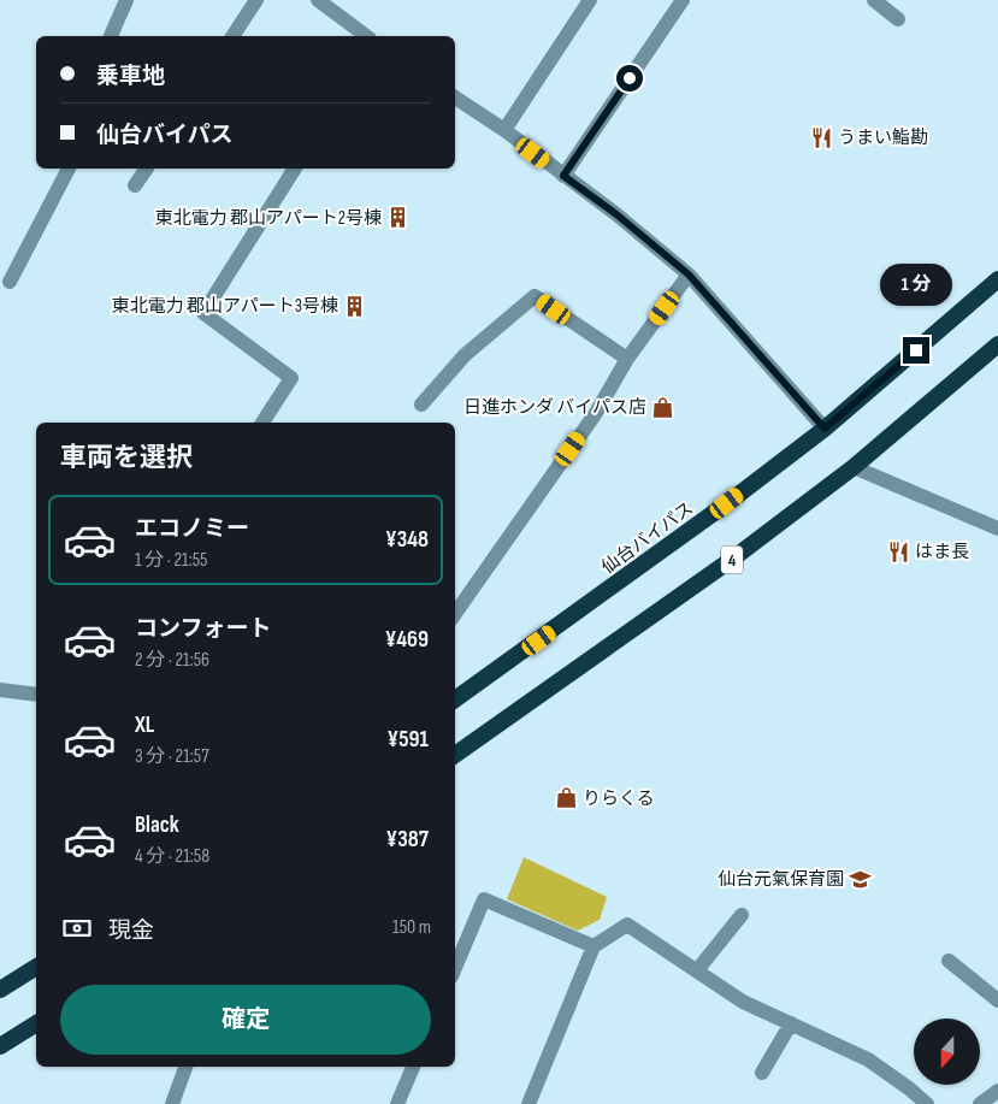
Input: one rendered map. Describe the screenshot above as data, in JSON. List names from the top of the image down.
{
  "streets": {
    "highway": ["仙台バイパス", "4"]
  },
  "places": {
    "restaurant": ["うまい鮨勘", "はま長"],
    "building": ["東北電力 郡山アパート2号棟", "東北電力 郡山アパート3号棟"],
    "shop": ["日進ホンダ バイパス店", "りらくる"],
    "school or university": ["仙台元氣保育園"]
  },
  "north": "bottom",
  "page": {
    "banner": ["乗車地", "仙台バイパス"],
    "bubble": "1 分",
    "heading": "車両を選択",
    "list": [
      {
        "name": "エコノミー",
        "note": "1 分 · 21:55",
        "value": "¥348"
      },
      {
        "name": "コンフォート",
        "note": "2 分 · 21:56",
        "value": "¥469"
      },
      {
        "name": "XL",
        "note": "3 分 · 21:57",
        "value": "¥591"
      },
      {
        "name": "Black",
        "note": "4 分 · 21:58",
        "value": "¥387"
      }
    ],
    "pay": ["現金", "150 m"],
    "buttons": "確定"
  }
}
